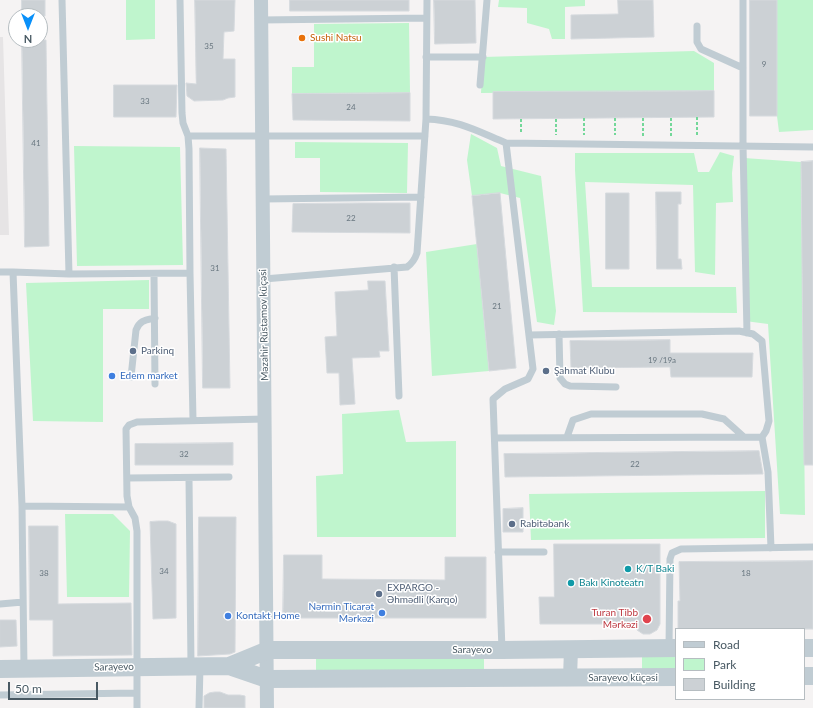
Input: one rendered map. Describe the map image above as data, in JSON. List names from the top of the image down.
{
  "streets": {
    "street": ["Məzahir Rüstəmov küçəsi", "Sarayevo", "Sarayevo küçəsi"]
  },
  "crossings": [
    ["Məzahir Rüstəmov küçəsi", "Sarayevo"]
  ],
  "places": [
    "Sushi Natsu",
    "Parkinq",
    "Şahmat Klubu",
    "Edem market",
    "Rabitəbank",
    "K/T Baki",
    "Bakı Kinoteatrı",
    "EXPARGO - Əhmədli (Karqo)",
    "Nərmin Ticarət Mərkəzi",
    "Kontakt Home",
    "Turan Tibb Mərkəzi"
  ],
  "house_numbers": [
    "35",
    "9",
    "33",
    "24",
    "41",
    "22",
    "31",
    "21",
    "19 /19a",
    "32",
    "22",
    "34",
    "38",
    "18"
  ],
  "legend": ["Road", "Park", "Building"],
  "scale_bar": "50 m",
  "north": "bottom"
}
